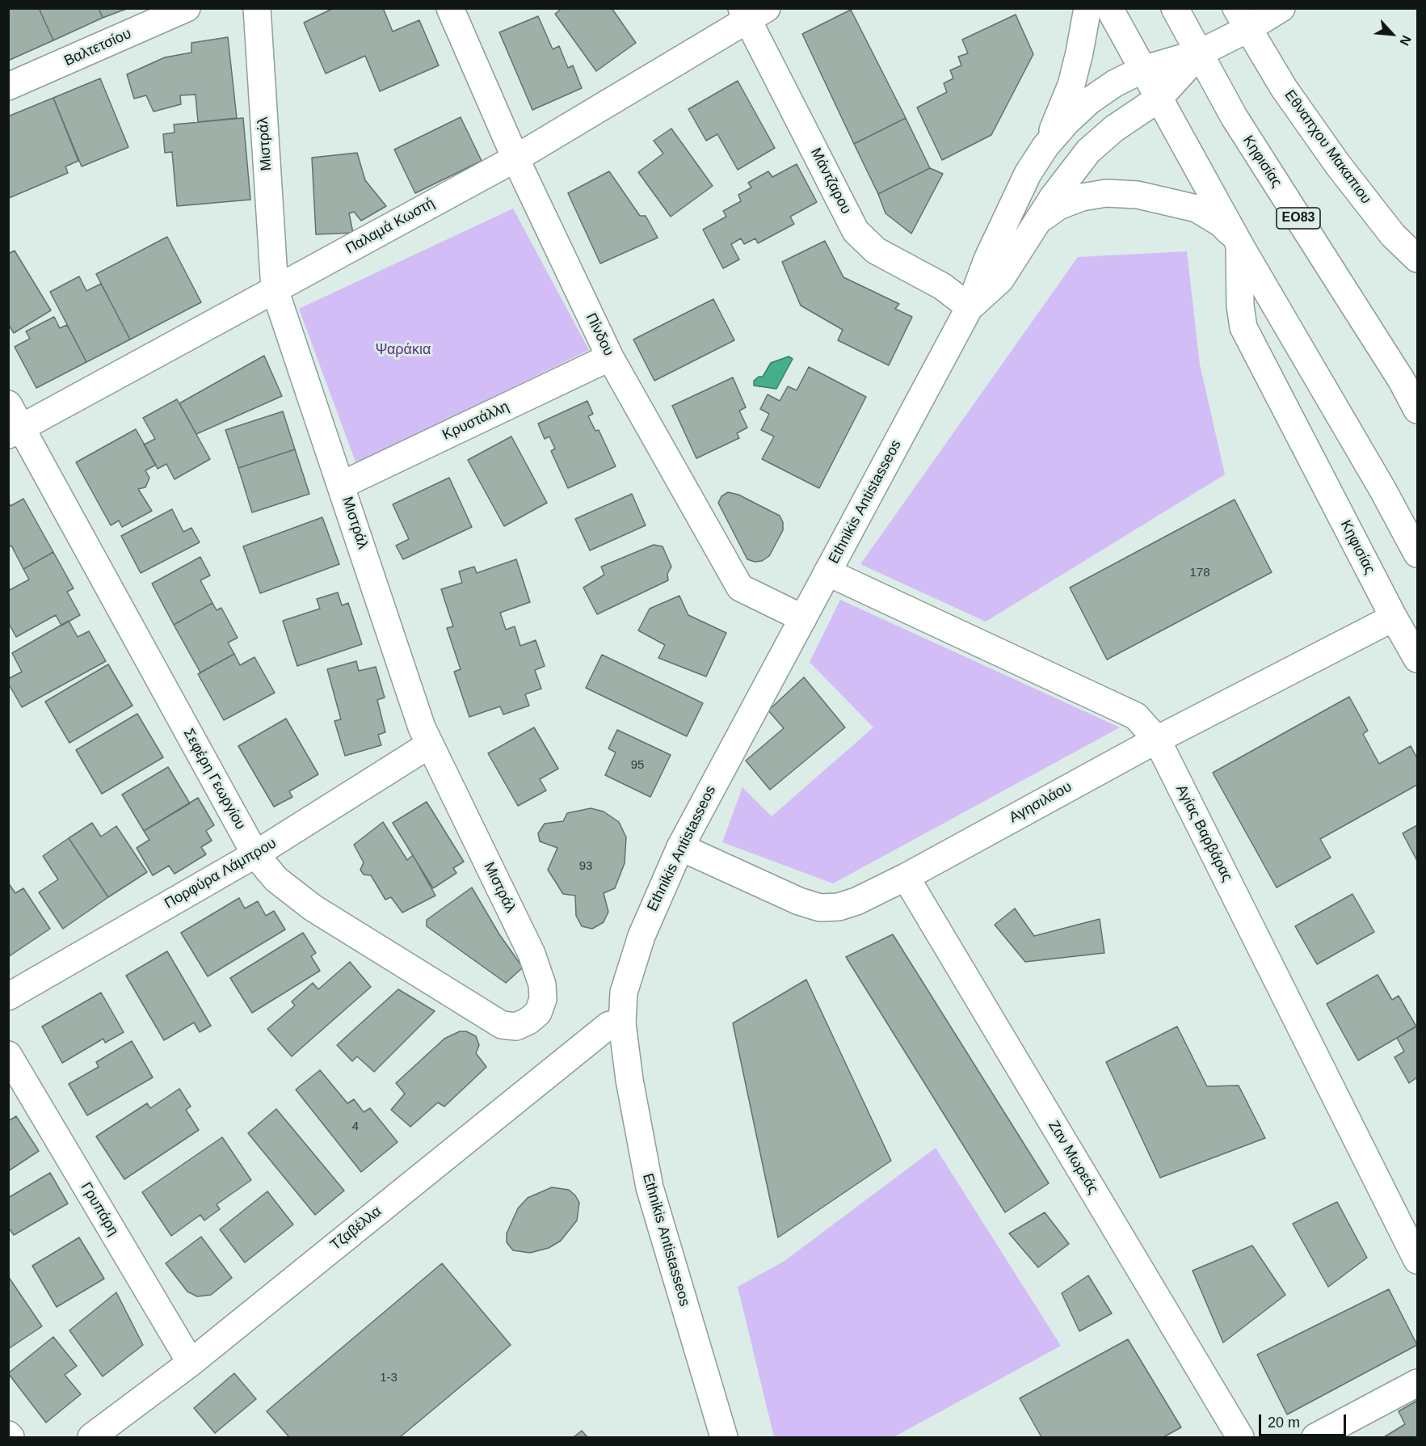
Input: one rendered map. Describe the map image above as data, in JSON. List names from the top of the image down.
{
  "streets": {
    "street": [
      "Βαλτετσίου",
      "Μιστράλ",
      "Εθναπχου Μακαπιου",
      "Κηφισίας",
      "Μάντζαρου",
      "ΕΟ83",
      "Παλαμά Κωστή",
      "Πίνδου",
      "Κρυστάλλη",
      "Ethnikis Antistasseos",
      "Σεφέρη Γεωργίου",
      "Αγησιλάου",
      "Αγίας Βαρβάρας",
      "Πορφύρα Λάμπρου",
      "Ζαν Μωρεάς",
      "Γρυπάρη",
      "Τζαβέλλα"
    ]
  },
  "crossings": [
    ["Μιστράλ", "Παλαμά Κωστή"],
    ["Μιστράλ", "Κρυστάλλη"],
    ["Μιστράλ", "Σεφέρη Γεωργίου"],
    ["Μιστράλ", "Πορφύρα Λάμπρου"],
    ["Κηφισίας", "Ethnikis Antistasseos"],
    ["Κηφισίας", "Αγησιλάου"],
    ["Μάντζαρου", "Παλαμά Κωστή"],
    ["Μάντζαρου", "Ethnikis Antistasseos"],
    ["Παλαμά Κωστή", "Πίνδου"],
    ["Παλαμά Κωστή", "Σεφέρη Γεωργίου"],
    ["Πίνδου", "Κρυστάλλη"],
    ["Πίνδου", "Ethnikis Antistasseos"],
    ["Ethnikis Antistasseos", "Αγησιλάου"],
    ["Ethnikis Antistasseos", "Αγίας Βαρβάρας"],
    ["Ethnikis Antistasseos", "Τζαβέλλα"],
    ["Σεφέρη Γεωργίου", "Πορφύρα Λάμπρου"],
    ["Αγησιλάου", "Αγίας Βαρβάρας"],
    ["Αγησιλάου", "Ζαν Μωρεάς"],
    ["Γρυπάρη", "Τζαβέλλα"]
  ],
  "parks": ["Ψαράκια"],
  "house_numbers": [
    "178",
    "95",
    "93",
    "4",
    "1-3"
  ],
  "scale_bar": "20 m",
  "north": "bottom right"
}
